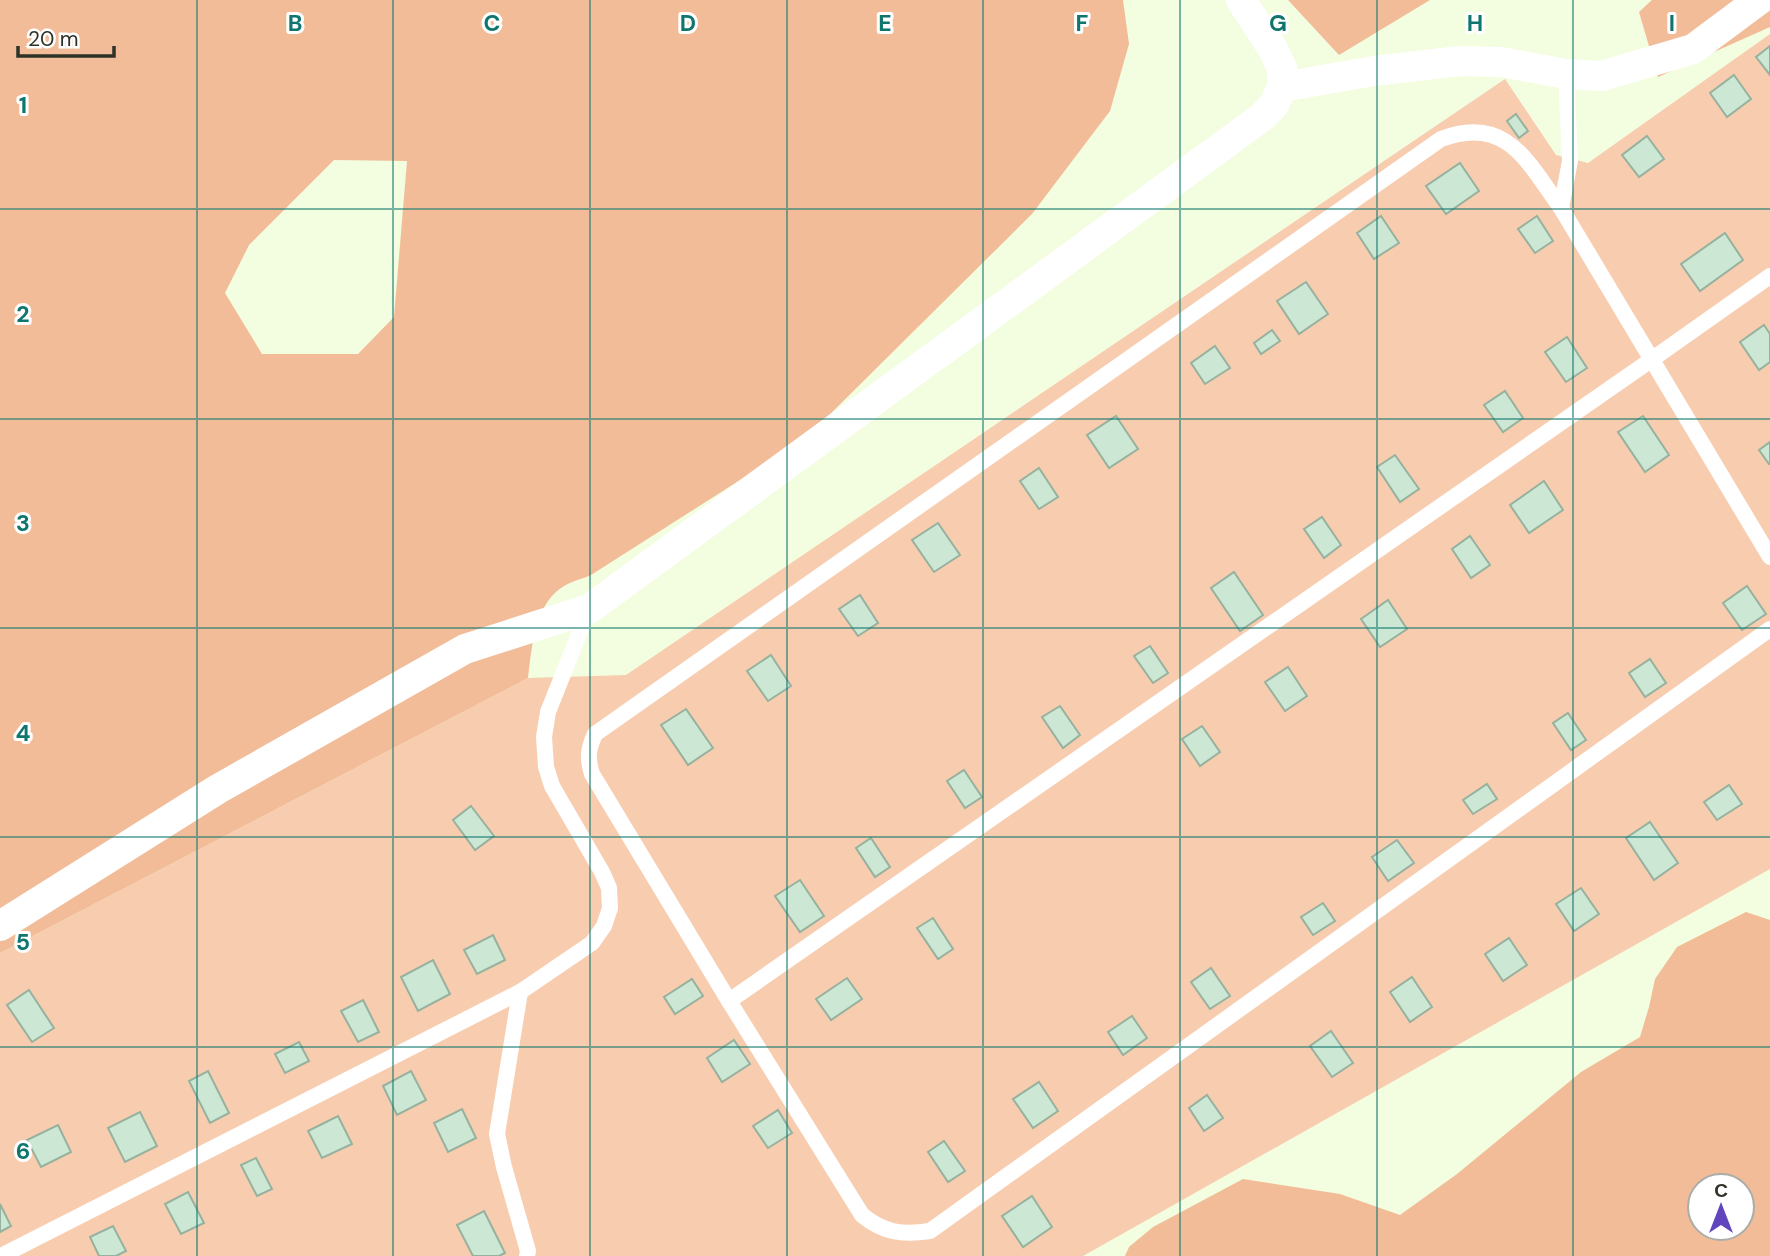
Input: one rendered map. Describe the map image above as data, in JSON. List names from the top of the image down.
{
  "scale_bar": "20 m",
  "north": "top",
  "grid": {
    "columns": [
      "B",
      "C",
      "D",
      "E",
      "F",
      "G",
      "H",
      "I"
    ],
    "rows": [
      "1",
      "2",
      "3",
      "4",
      "5",
      "6"
    ]
  }
}
